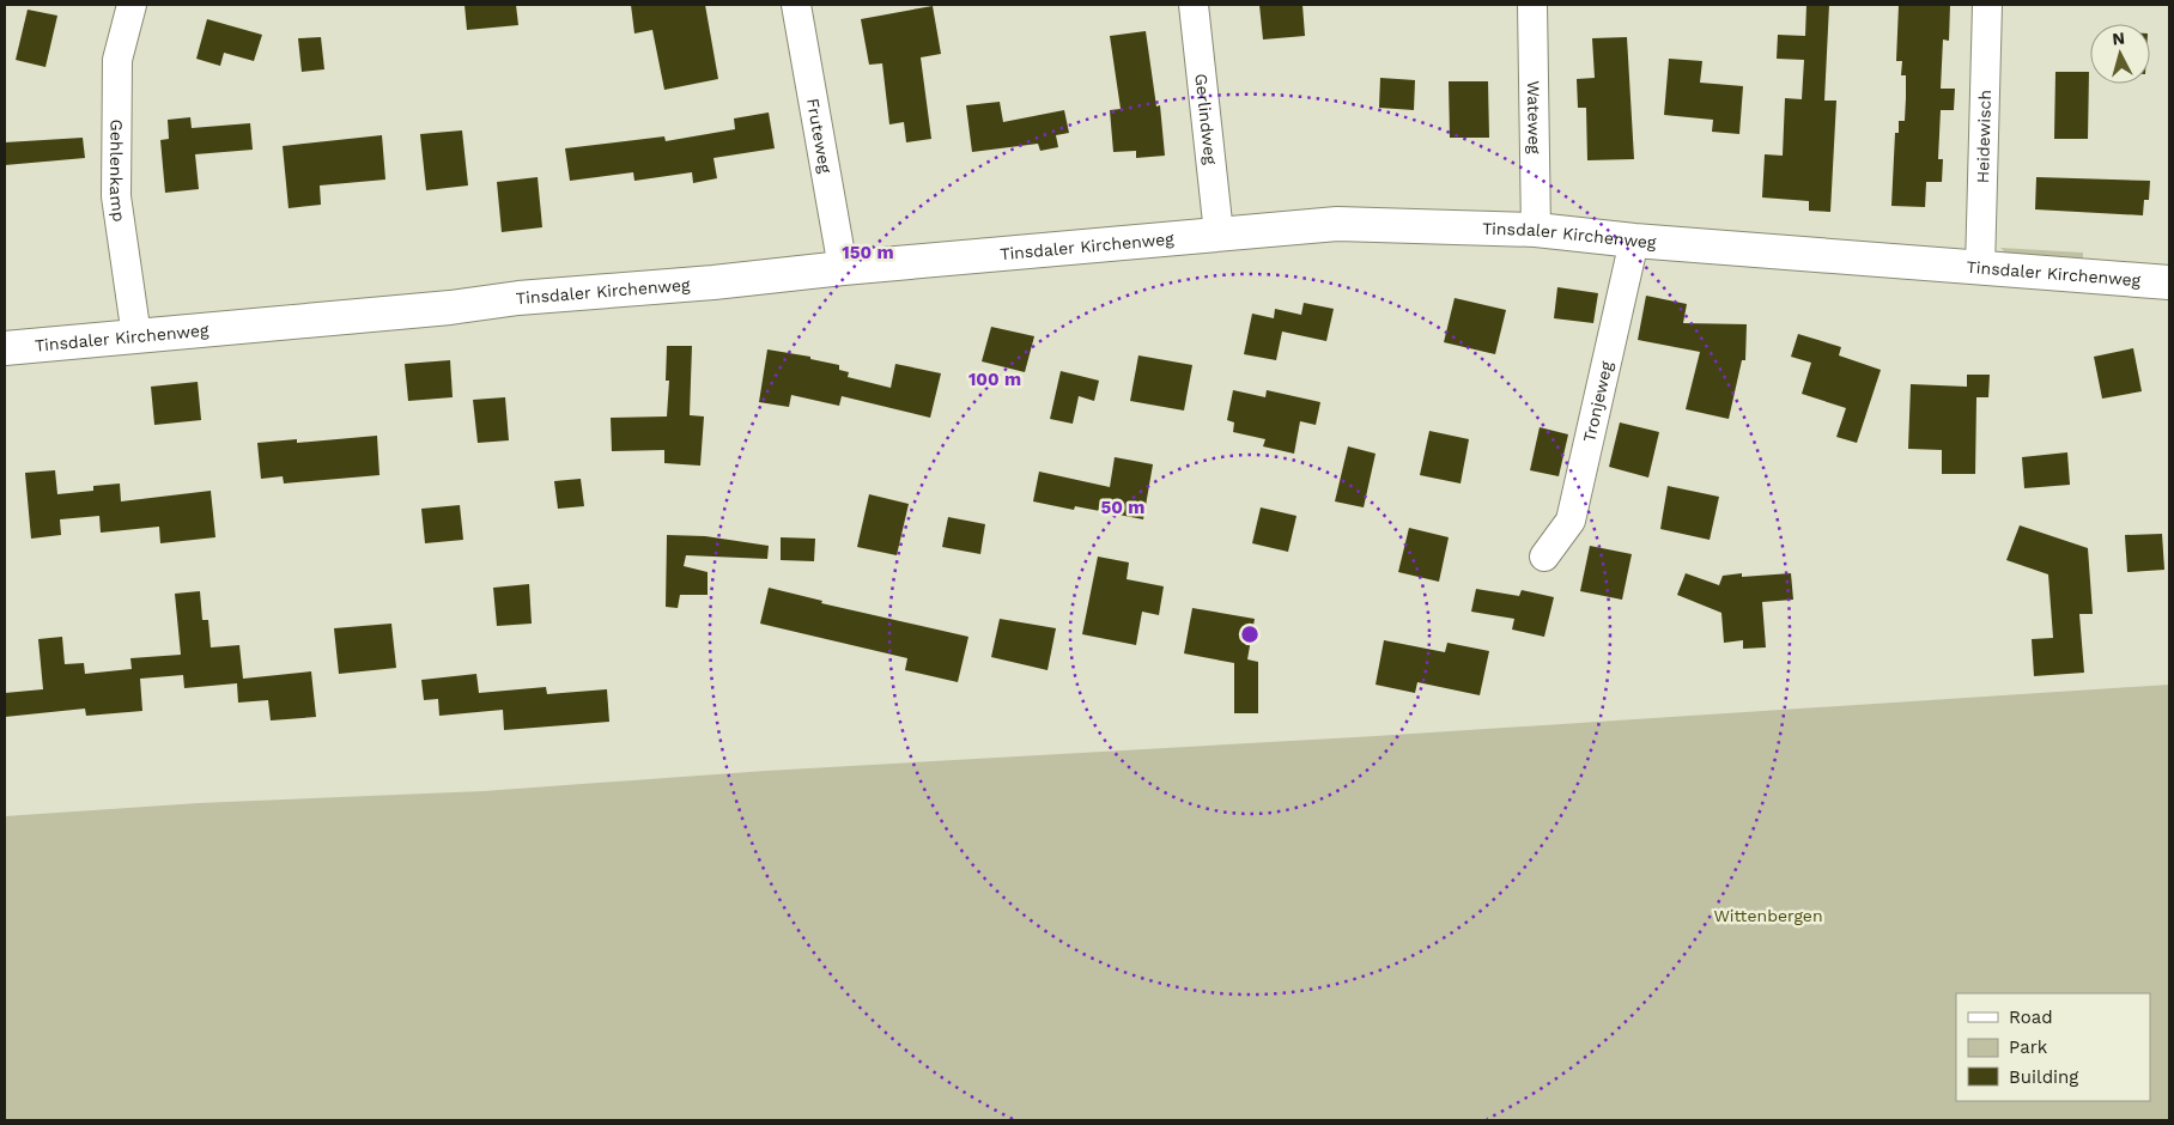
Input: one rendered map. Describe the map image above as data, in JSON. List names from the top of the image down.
{
  "streets": {
    "street": [
      "Wateweg",
      "Gerlindweg",
      "Fruteweg",
      "Heidewisch",
      "Gehlenkamp",
      "Tinsdaler Kirchenweg",
      "Tronjeweg"
    ]
  },
  "crossings": [
    ["Wateweg", "Tinsdaler Kirchenweg"],
    ["Gerlindweg", "Tinsdaler Kirchenweg"],
    ["Fruteweg", "Tinsdaler Kirchenweg"],
    ["Heidewisch", "Tinsdaler Kirchenweg"],
    ["Gehlenkamp", "Tinsdaler Kirchenweg"],
    ["Tinsdaler Kirchenweg", "Tronjeweg"]
  ],
  "parks": ["Wittenbergen"],
  "legend": ["Road", "Park", "Building"],
  "north": "top",
  "rings": ["150 m", "100 m", "50 m"]
}
